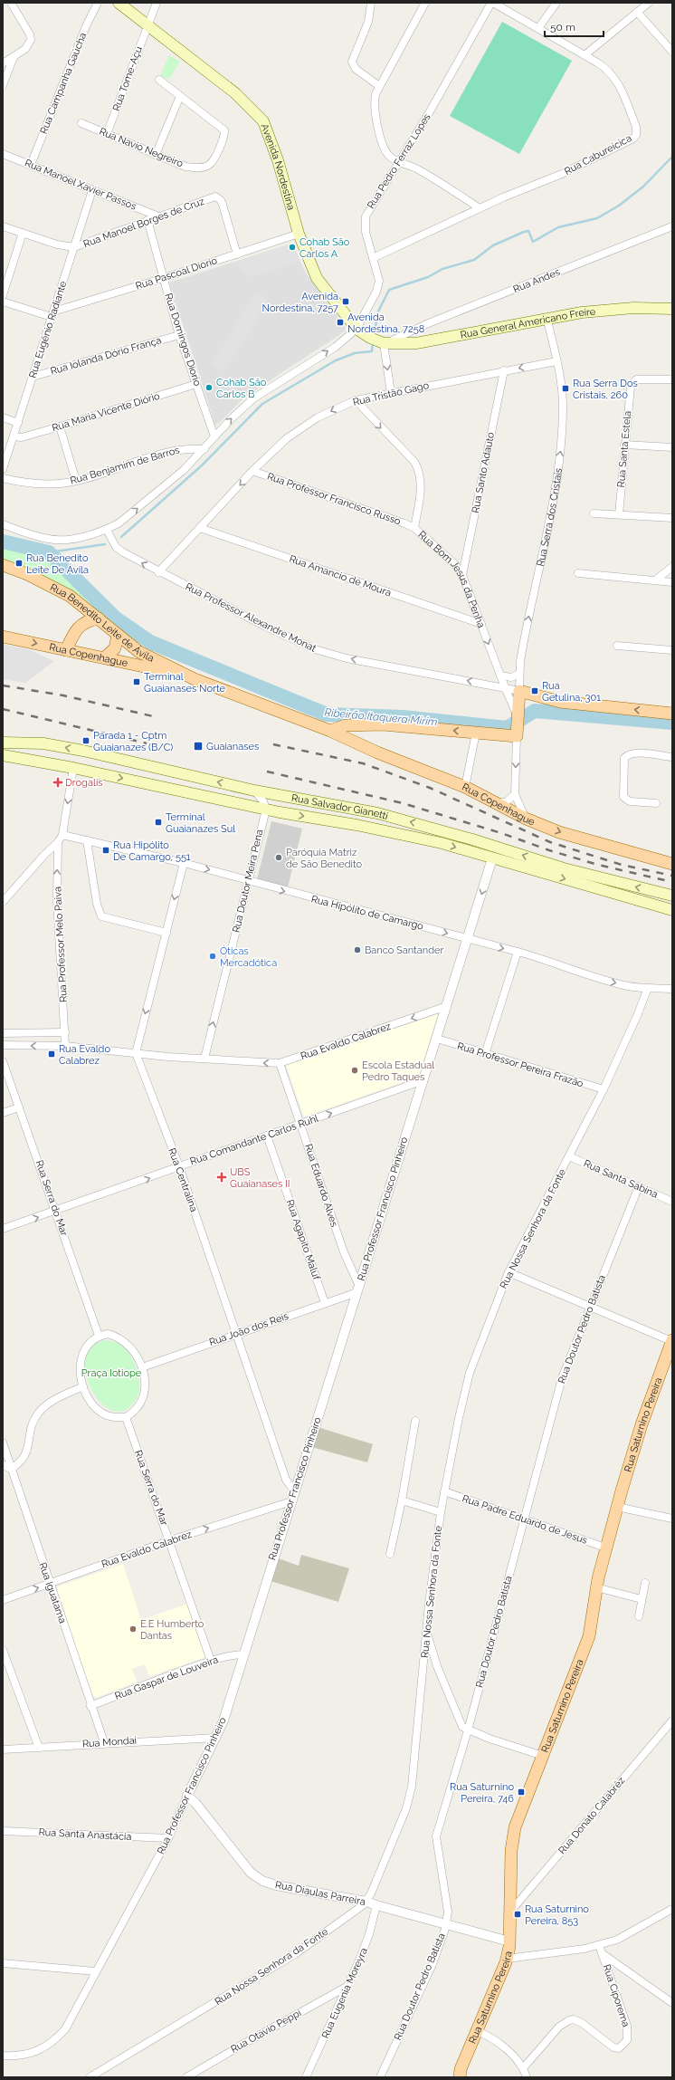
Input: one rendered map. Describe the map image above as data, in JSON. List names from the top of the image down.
{
  "streets": {
    "main road": [
      "Avenida Nordestina",
      "Rua General Americano Freire",
      "Rua Serra dos Cristais",
      "Rua Benedito Leite de Ávila",
      "Rua Copenhague",
      "Rua Salvador Gianetti",
      "Rua Saturnino Pereira"
    ],
    "street": [
      "Rua Tome-Açu",
      "Rua Campanha Gaúcha",
      "Rua Navio Negreiro",
      "Rua Cabureicica",
      "Rua Pedro Ferraz Lopes",
      "Rua Manoel Xavier Passos",
      "Rua Manoel Borges de Cruz",
      "Rua Pascoal Diorio",
      "Rua Andes",
      "Rua Eugênio Radiante",
      "Rua Domingos Diorio",
      "Rua Iolanda Dório França",
      "Rua Tristão Gago",
      "Rua Maria Vicente Diório",
      "Rua Santa Estela",
      "Rua Benjamim de Barros",
      "Rua Santo Adauto",
      "Rua Professor Francisco Russo",
      "Rua Amancio de Moura",
      "Rua Bom Jesus da Penha",
      "Rua Professor Alexandre Monat",
      "Rua Doutor Meira Pena",
      "Rua Hipólito de Camargo",
      "Rua Professor Melo Paiva",
      "Rua Evaldo Calabrez",
      "Rua Professor Pereira Frazão",
      "Rua Comandante Carlos Ruhl",
      "Rua Santa Sabina",
      "Rua Centralina",
      "Rua Eduardo Alves",
      "Rua Serra do Mar",
      "Rua Professor Francisco Pinheiro",
      "Rua Nossa Senhora da Fonte",
      "Rua Agapito Maluf",
      "Rua João dos Reis",
      "Rua Doutor Pedro Batista",
      "Rua Padre Eduardo de Jesus",
      "Rua Iguatama",
      "Rua Gaspar de Louveira",
      "Rua Mondai",
      "Rua Donato Calabrêz",
      "Rua Santa Anastácia",
      "Rua Diaulas Parreira",
      "Rua Eugenia Moreyra",
      "Rua Ciporema",
      "Rua Otávio Peppi"
    ]
  },
  "crossings": [
    ["Rua Tome-Açu", "Rua Navio Negreiro"],
    ["Rua Tome-Açu", "Avenida Nordestina"],
    ["Rua Campanha Gaúcha", "Rua Manoel Xavier Passos"],
    ["Rua Cabureicica", "Rua Pedro Ferraz Lopes"],
    ["Rua Pedro Ferraz Lopes", "Avenida Nordestina"],
    ["Avenida Nordestina", "Rua Pascoal Diorio"],
    ["Avenida Nordestina", "Rua General Americano Freire"],
    ["Rua Manoel Xavier Passos", "Rua Manoel Borges de Cruz"],
    ["Rua Manoel Xavier Passos", "Rua Eugênio Radiante"],
    ["Rua Manoel Borges de Cruz", "Rua Pascoal Diorio"],
    ["Rua Manoel Borges de Cruz", "Rua Eugênio Radiante"],
    ["Rua Manoel Borges de Cruz", "Rua Domingos Diorio"],
    ["Rua Pascoal Diorio", "Rua Eugênio Radiante"],
    ["Rua Pascoal Diorio", "Rua Domingos Diorio"],
    ["Rua Andes", "Rua General Americano Freire"],
    ["Rua General Americano Freire", "Rua Serra dos Cristais"],
    ["Rua Eugênio Radiante", "Rua Iolanda Dório França"],
    ["Rua Eugênio Radiante", "Rua Maria Vicente Diório"],
    ["Rua Domingos Diorio", "Rua Iolanda Dório França"],
    ["Rua Domingos Diorio", "Rua Maria Vicente Diório"],
    ["Rua Tristão Gago", "Rua Santo Adauto"],
    ["Rua Tristão Gago", "Rua Professor Francisco Russo"],
    ["Rua Tristão Gago", "Rua Serra dos Cristais"],
    ["Rua Tristão Gago", "Rua Amancio de Moura"],
    ["Rua Tristão Gago", "Rua Bom Jesus da Penha"],
    ["Rua Tristão Gago", "Rua Professor Alexandre Monat"],
    ["Rua Santo Adauto", "Rua Bom Jesus da Penha"],
    ["Rua Professor Francisco Russo", "Rua Bom Jesus da Penha"],
    ["Rua Serra dos Cristais", "Rua Bom Jesus da Penha"],
    ["Rua Serra dos Cristais", "Rua Professor Alexandre Monat"],
    ["Rua Amancio de Moura", "Rua Bom Jesus da Penha"],
    ["Rua Bom Jesus da Penha", "Rua Professor Alexandre Monat"],
    ["Rua Bom Jesus da Penha", "Rua Copenhague"],
    ["Rua Benedito Leite de Ávila", "Rua Copenhague"],
    ["Rua Salvador Gianetti", "Rua Doutor Meira Pena"],
    ["Rua Salvador Gianetti", "Rua Professor Francisco Pinheiro"],
    ["Rua Doutor Meira Pena", "Rua Hipólito de Camargo"],
    ["Rua Doutor Meira Pena", "Rua Evaldo Calabrez"],
    ["Rua Hipólito de Camargo", "Rua Professor Francisco Pinheiro"],
    ["Rua Hipólito de Camargo", "Rua Nossa Senhora da Fonte"],
    ["Rua Professor Melo Paiva", "Rua Evaldo Calabrez"],
    ["Rua Evaldo Calabrez", "Rua Centralina"],
    ["Rua Evaldo Calabrez", "Rua Eduardo Alves"],
    ["Rua Evaldo Calabrez", "Rua Serra do Mar"],
    ["Rua Evaldo Calabrez", "Rua Professor Francisco Pinheiro"],
    ["Rua Evaldo Calabrez", "Rua Iguatama"],
    ["Rua Professor Pereira Frazão", "Rua Professor Francisco Pinheiro"],
    ["Rua Professor Pereira Frazão", "Rua Nossa Senhora da Fonte"],
    ["Rua Comandante Carlos Ruhl", "Rua Centralina"],
    ["Rua Comandante Carlos Ruhl", "Rua Eduardo Alves"],
    ["Rua Comandante Carlos Ruhl", "Rua Serra do Mar"],
    ["Rua Comandante Carlos Ruhl", "Rua Professor Francisco Pinheiro"],
    ["Rua Comandante Carlos Ruhl", "Rua Agapito Maluf"],
    ["Rua Santa Sabina", "Rua Nossa Senhora da Fonte"],
    ["Rua Santa Sabina", "Rua Doutor Pedro Batista"],
    ["Rua Centralina", "Rua Professor Francisco Pinheiro"],
    ["Rua Centralina", "Rua João dos Reis"],
    ["Rua Eduardo Alves", "Rua Professor Francisco Pinheiro"],
    ["Rua Eduardo Alves", "Rua João dos Reis"],
    ["Rua Serra do Mar", "Rua João dos Reis"],
    ["Rua Serra do Mar", "Rua Gaspar de Louveira"],
    ["Rua Professor Francisco Pinheiro", "Rua João dos Reis"],
    ["Rua Professor Francisco Pinheiro", "Rua Gaspar de Louveira"],
    ["Rua Professor Francisco Pinheiro", "Rua Mondai"],
    ["Rua Professor Francisco Pinheiro", "Rua Santa Anastácia"],
    ["Rua Professor Francisco Pinheiro", "Rua Diaulas Parreira"],
    ["Rua Nossa Senhora da Fonte", "Rua Padre Eduardo de Jesus"],
    ["Rua Nossa Senhora da Fonte", "Rua Diaulas Parreira"],
    ["Rua Agapito Maluf", "Rua João dos Reis"],
    ["Rua Doutor Pedro Batista", "Rua Padre Eduardo de Jesus"],
    ["Rua Doutor Pedro Batista", "Rua Diaulas Parreira"],
    ["Rua Saturnino Pereira", "Rua Padre Eduardo de Jesus"],
    ["Rua Saturnino Pereira", "Rua Donato Calabrêz"],
    ["Rua Saturnino Pereira", "Rua Diaulas Parreira"],
    ["Rua Iguatama", "Rua Gaspar de Louveira"],
    ["Rua Iguatama", "Rua Mondai"],
    ["Rua Diaulas Parreira", "Rua Eugenia Moreyra"],
    ["Rua Eugenia Moreyra", "Rua Otávio Peppi"]
  ],
  "one_way": [
    "Rua Serra dos Cristais",
    "Rua Bom Jesus da Penha",
    "Rua Professor Alexandre Monat",
    "Rua Copenhague",
    "Rua Doutor Meira Pena",
    "Rua Hipólito de Camargo",
    "Rua Professor Melo Paiva",
    "Rua Comandante Carlos Ruhl"
  ],
  "water": ["Ribeirão Itaquera Mirim"],
  "parks": ["Praça Iotiope"],
  "places": {
    "other": [
      "Cohab São Carlos A",
      "Cohab São Carlos B",
      "Paróquia Matriz de São Benedito",
      "Banco Santander",
      "Óticas Mercadótica",
      "Escola Estadual Pedro Taques",
      "E.E Humberto Dantas"
    ],
    "transit": [
      "Avenida Nordestina, 7257",
      "Avenida Nordestina, 7258",
      "Rua Serra Dos Cristais, 260",
      "Rua Benedito Leite De Ávila",
      "Terminal Guaianases Norte",
      "Rua Getulina, 301",
      "Parada 1 - Cptm Guaianazes (B/C)",
      "Guaianases",
      "Terminal Guaianazes Sul",
      "Rua Hipólito De Camargo, 551",
      "Rua Evaldo Calabrez",
      "Rua Saturnino Pereira, 746",
      "Rua Saturnino Pereira, 853"
    ],
    "health": ["Drogalis", "UBS Guaianases II"]
  },
  "scale_bar": "50 m"
}
